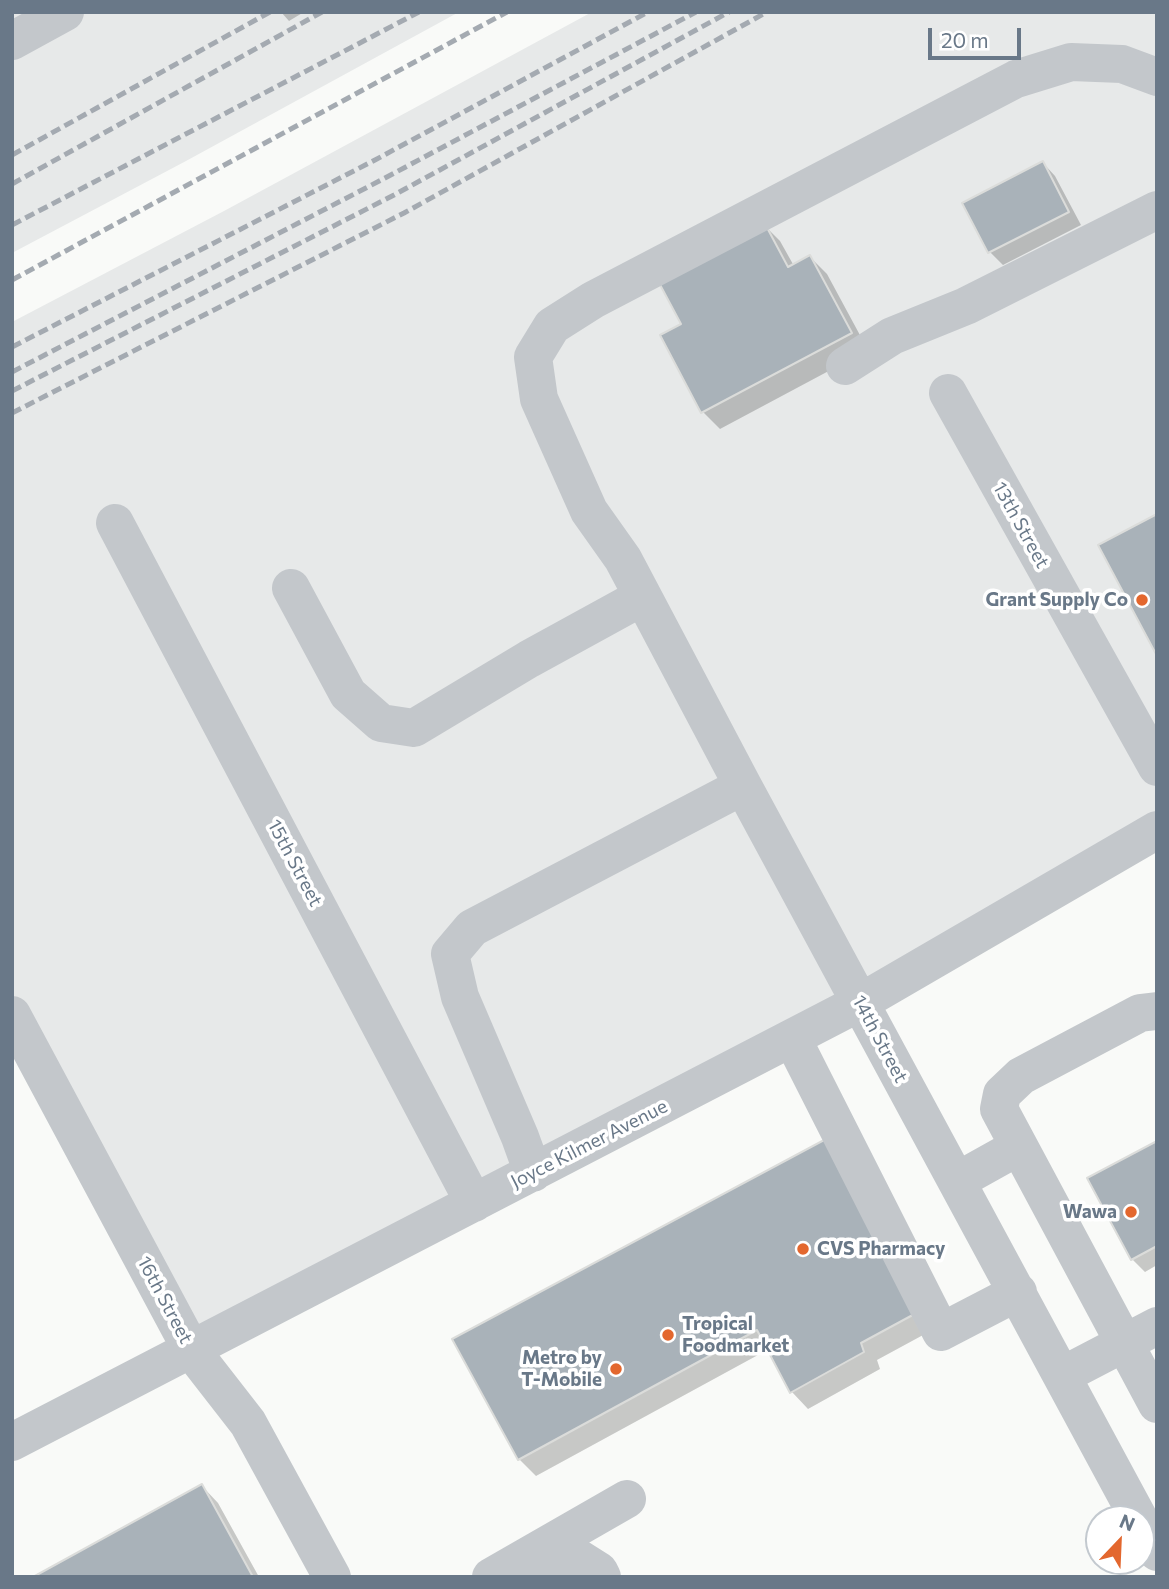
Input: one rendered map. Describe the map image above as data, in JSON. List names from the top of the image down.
{
  "streets": {
    "street": [
      "13th Street",
      "15th Street",
      "14th Street",
      "Joyce Kilmer Avenue",
      "16th Street"
    ]
  },
  "crossings": [
    ["15th Street", "Joyce Kilmer Avenue"],
    ["14th Street", "Joyce Kilmer Avenue"],
    ["Joyce Kilmer Avenue", "16th Street"]
  ],
  "places": [
    "Grant Supply Co",
    "Wawa",
    "CVS Pharmacy",
    "Tropical Foodmarket",
    "Metro by T-Mobile"
  ],
  "scale_bar": "20 m",
  "north": "top right"
}
